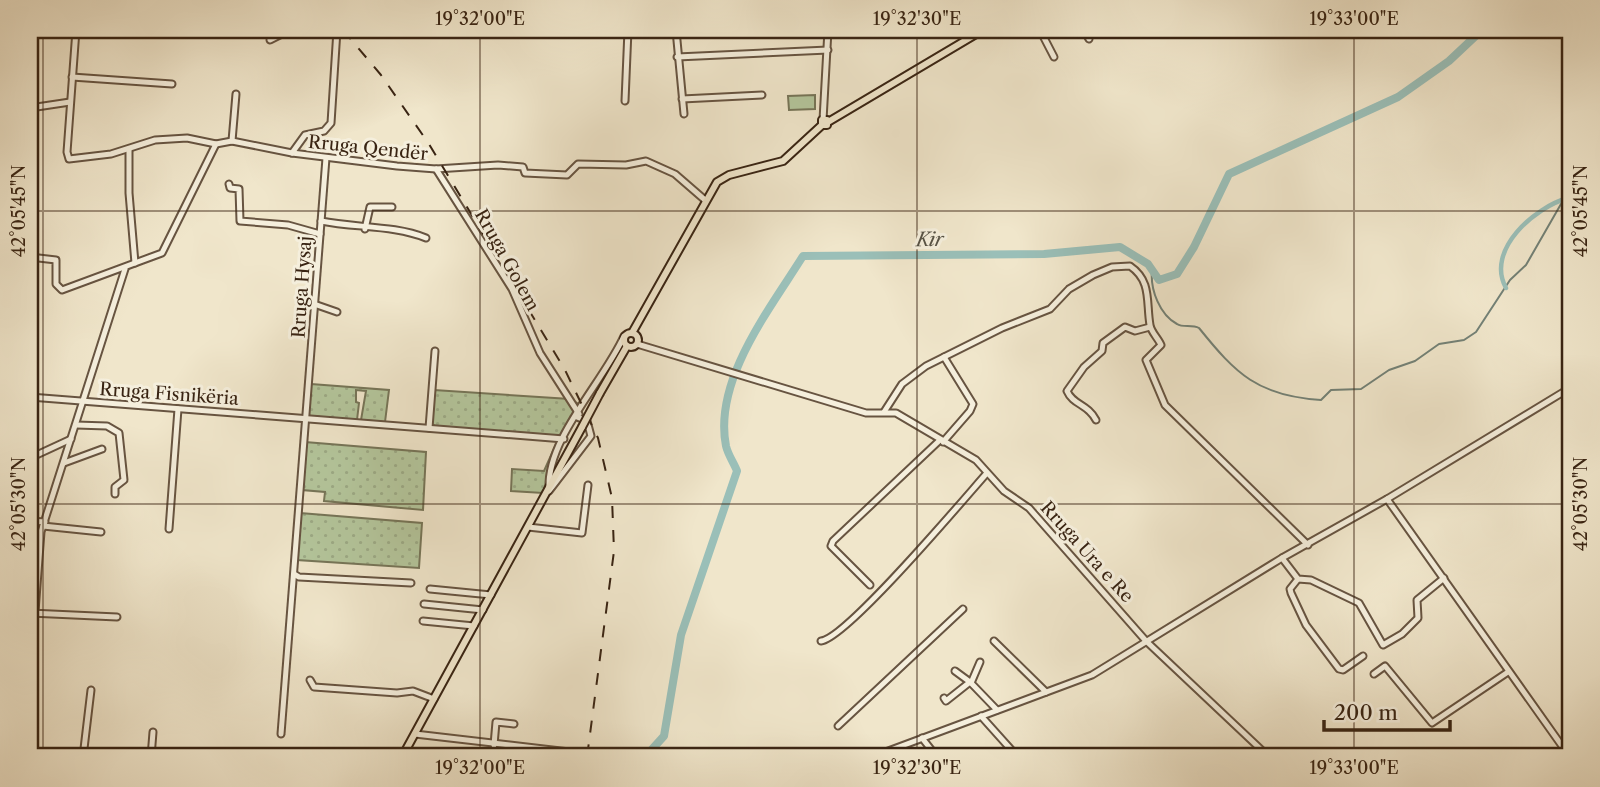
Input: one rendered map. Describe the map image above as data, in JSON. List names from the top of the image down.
{
  "streets": {
    "street": [
      "Rruga Qendër",
      "Rruga Golem",
      "Rruga Hysaj",
      "Rruga Fisnikëria",
      "Rruga Ura e Re"
    ]
  },
  "crossings": [
    ["Rruga Qendër", "Rruga Golem"],
    ["Rruga Qendër", "Rruga Hysaj"],
    ["Rruga Hysaj", "Rruga Fisnikëria"]
  ],
  "water": ["Kir"],
  "scale_bar": "200 m",
  "coordinates": [
    "19°32'00\"E",
    "19°32'30\"E",
    "19°33'00\"E",
    "42°05'45\"N",
    "42°05'30\"N"
  ]
}
